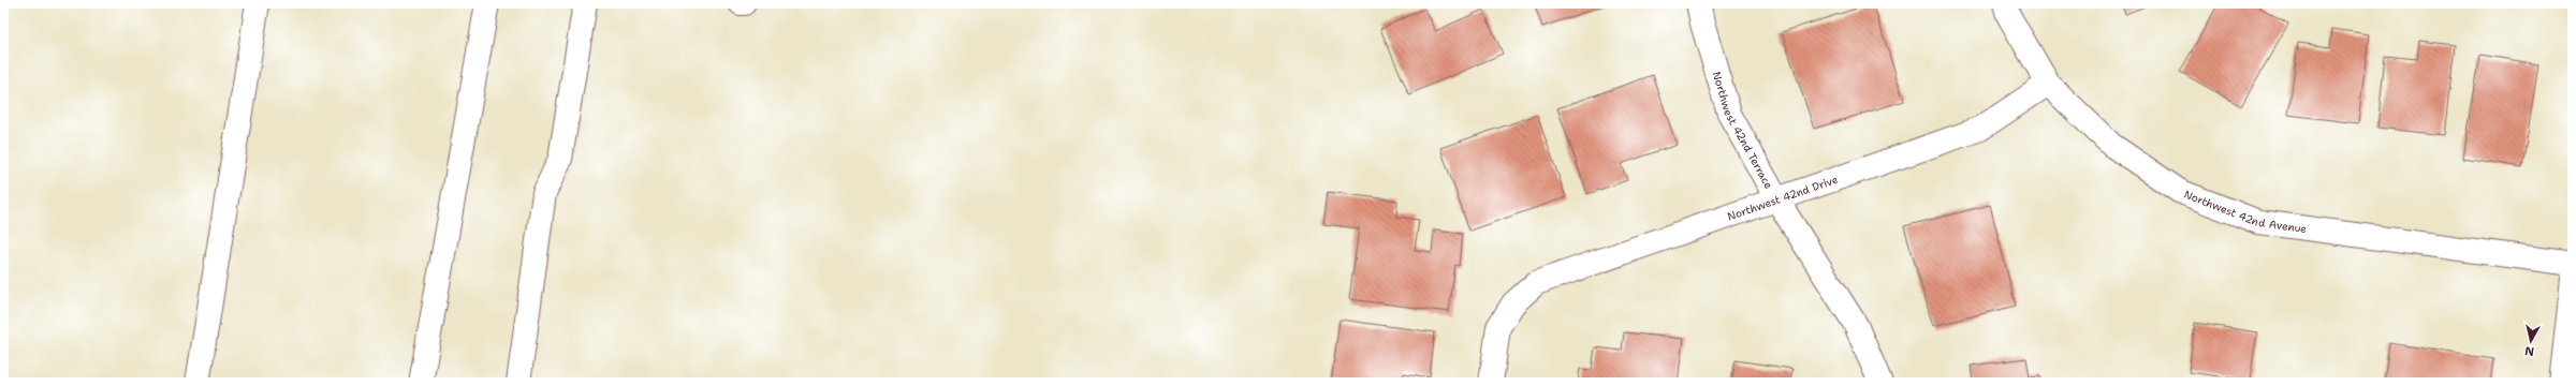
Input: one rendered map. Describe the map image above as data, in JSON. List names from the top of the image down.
{
  "streets": {
    "street": ["Northwest 42nd Terrace", "Northwest 42nd Drive", "Northwest 42nd Avenue"]
  },
  "crossings": [
    ["Northwest 42nd Terrace", "Northwest 42nd Drive"],
    ["Northwest 42nd Drive", "Northwest 42nd Avenue"]
  ],
  "north": "bottom"
}
